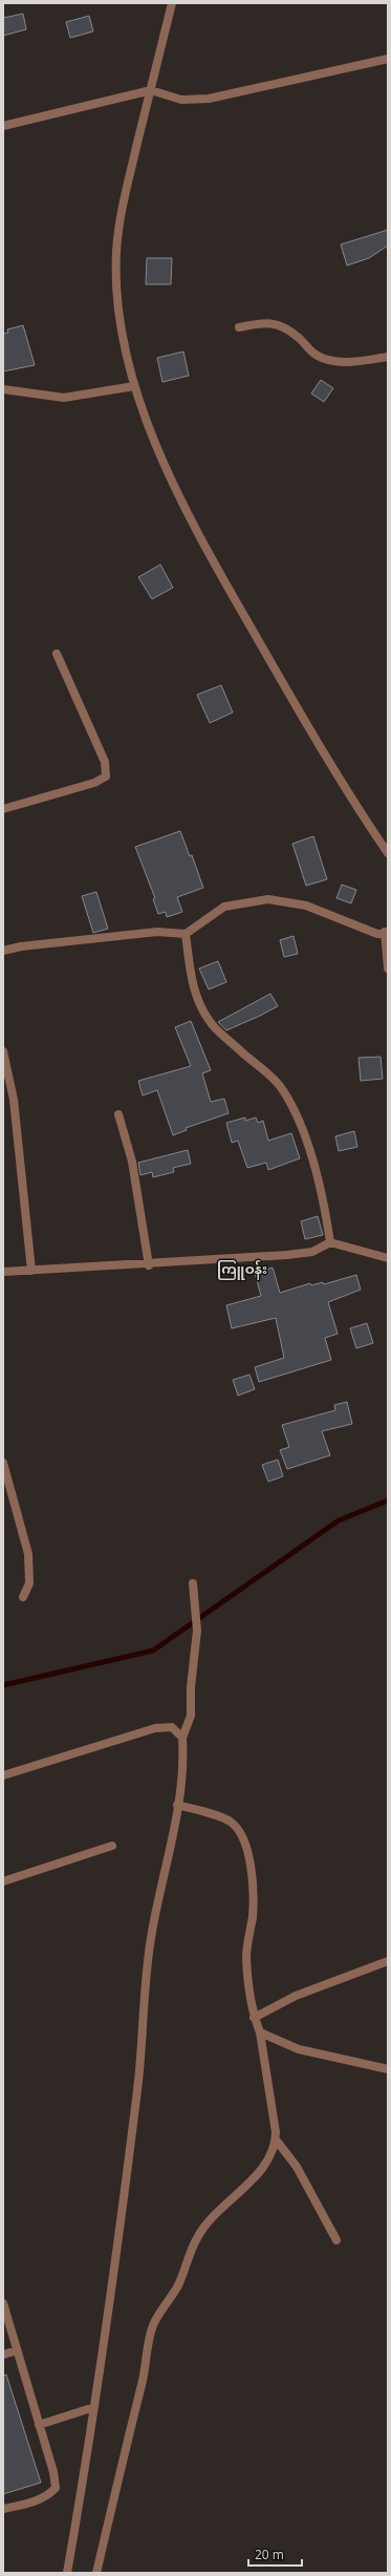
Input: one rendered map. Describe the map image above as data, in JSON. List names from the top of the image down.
{
  "districts": ["ကြူဝန်း"],
  "scale_bar": "20 m"
}
